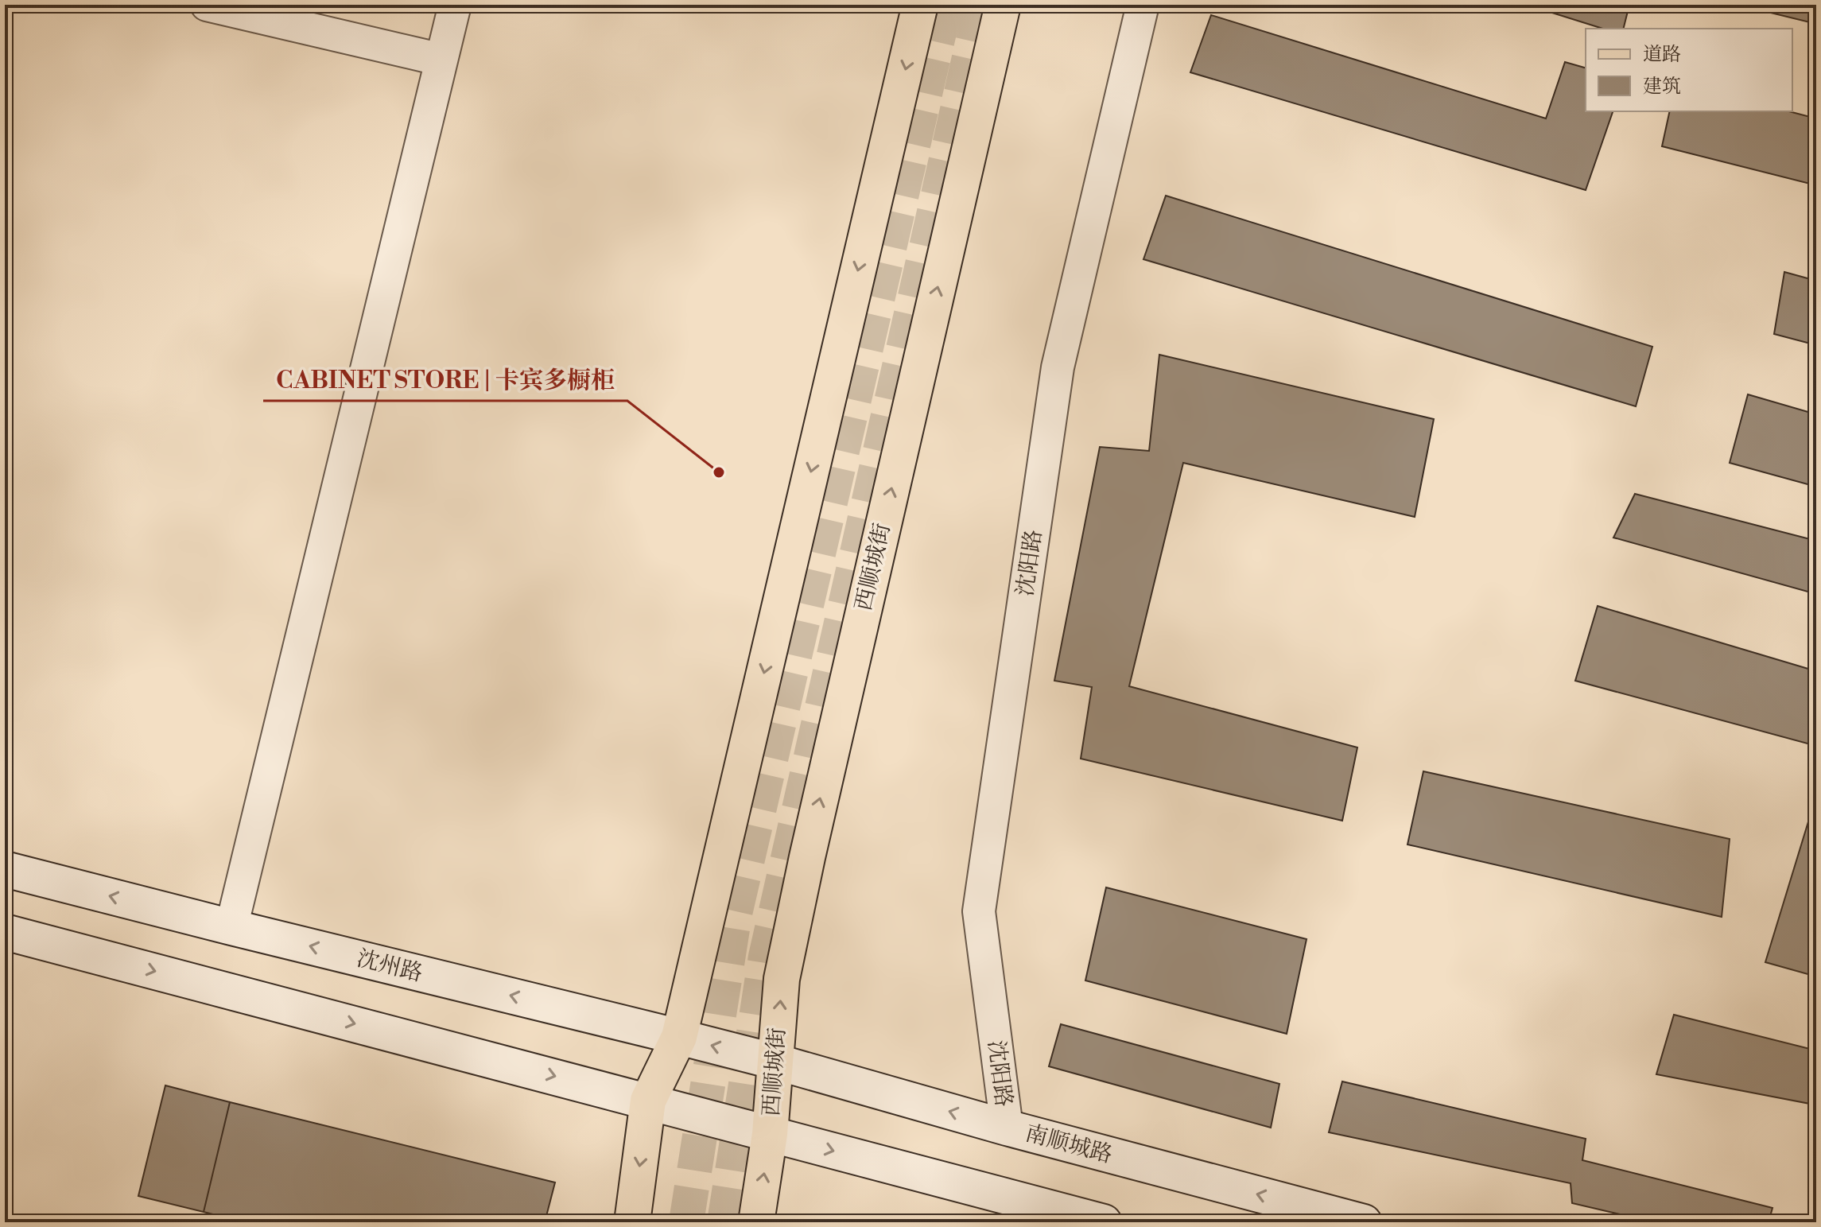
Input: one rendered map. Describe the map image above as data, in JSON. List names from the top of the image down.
{
  "streets": {
    "main road": ["西顺城街", "沈州路", "南顺城路"],
    "street": ["沈阳路"]
  },
  "crossings": [
    ["沈阳路", "南顺城路"],
    ["西顺城街", "沈州路"],
    ["西顺城街", "南顺城路"],
    ["沈州路", "南顺城路"]
  ],
  "places": ["CABINET STORE | 卡宾多橱柜"],
  "legend": ["道路", "建筑"]
}
